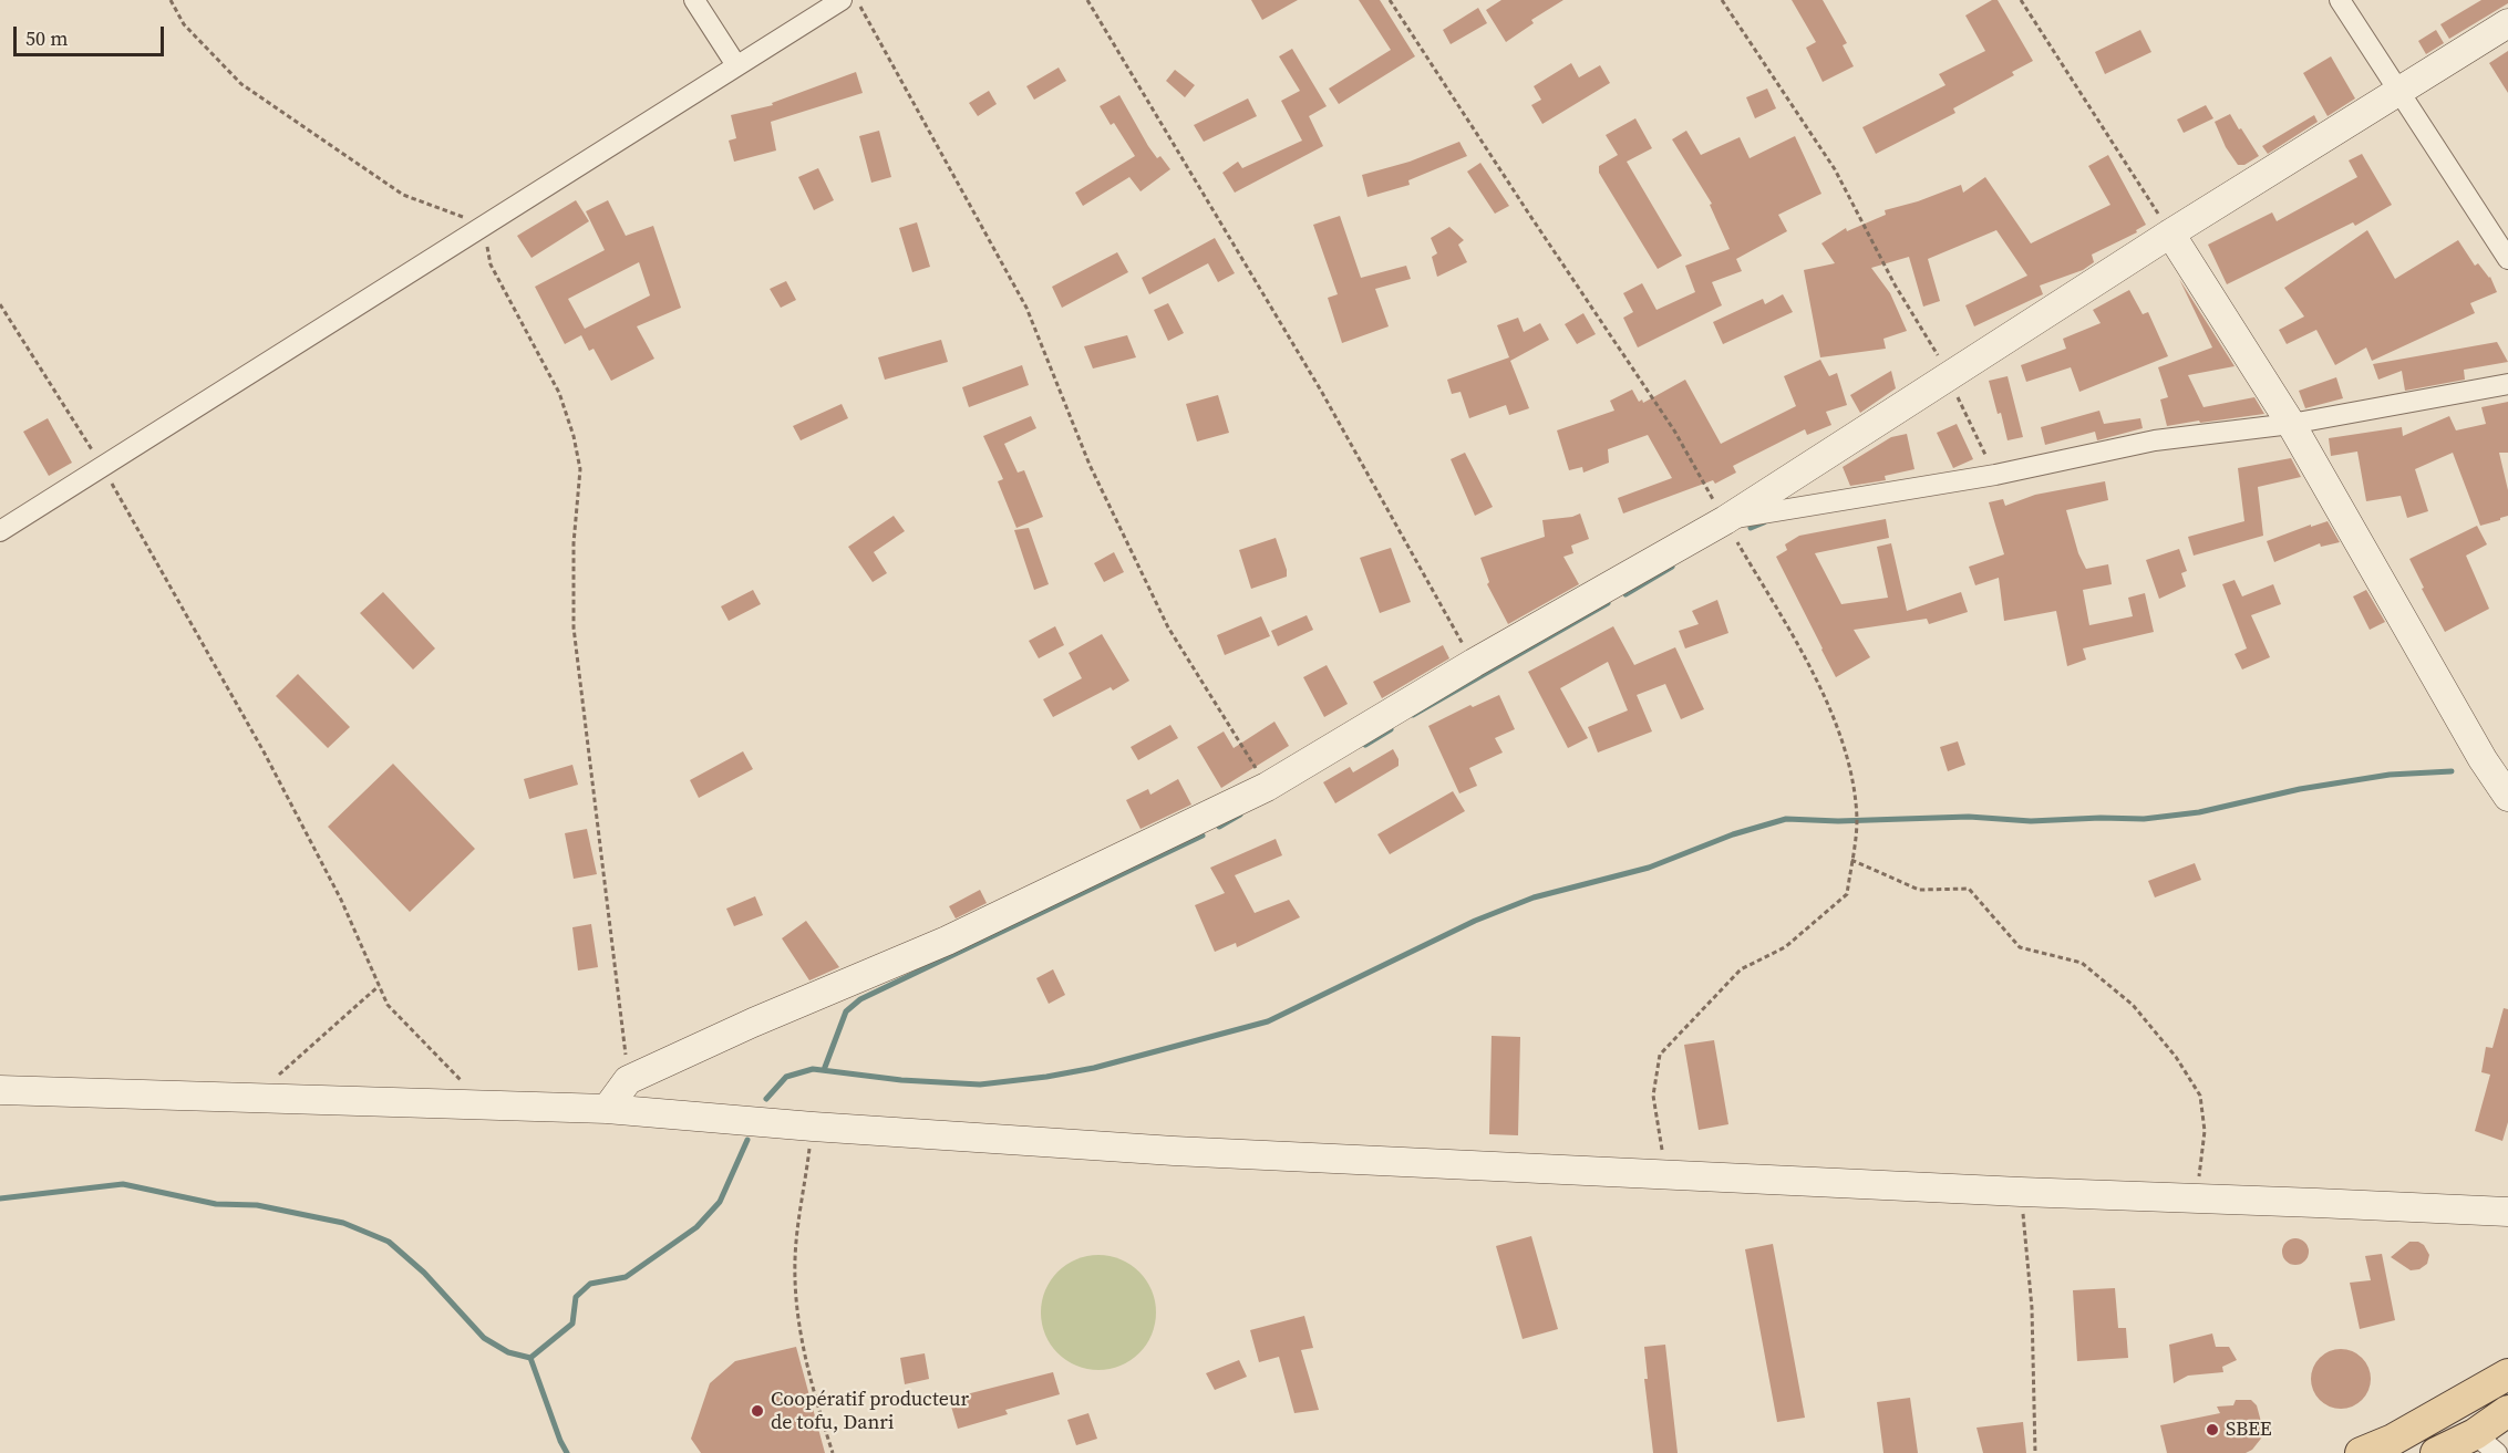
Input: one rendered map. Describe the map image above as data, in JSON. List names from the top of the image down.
{
  "places": ["Coopératif producteur de tofu, Danri", "SBEE"],
  "scale_bar": "50 m"
}
